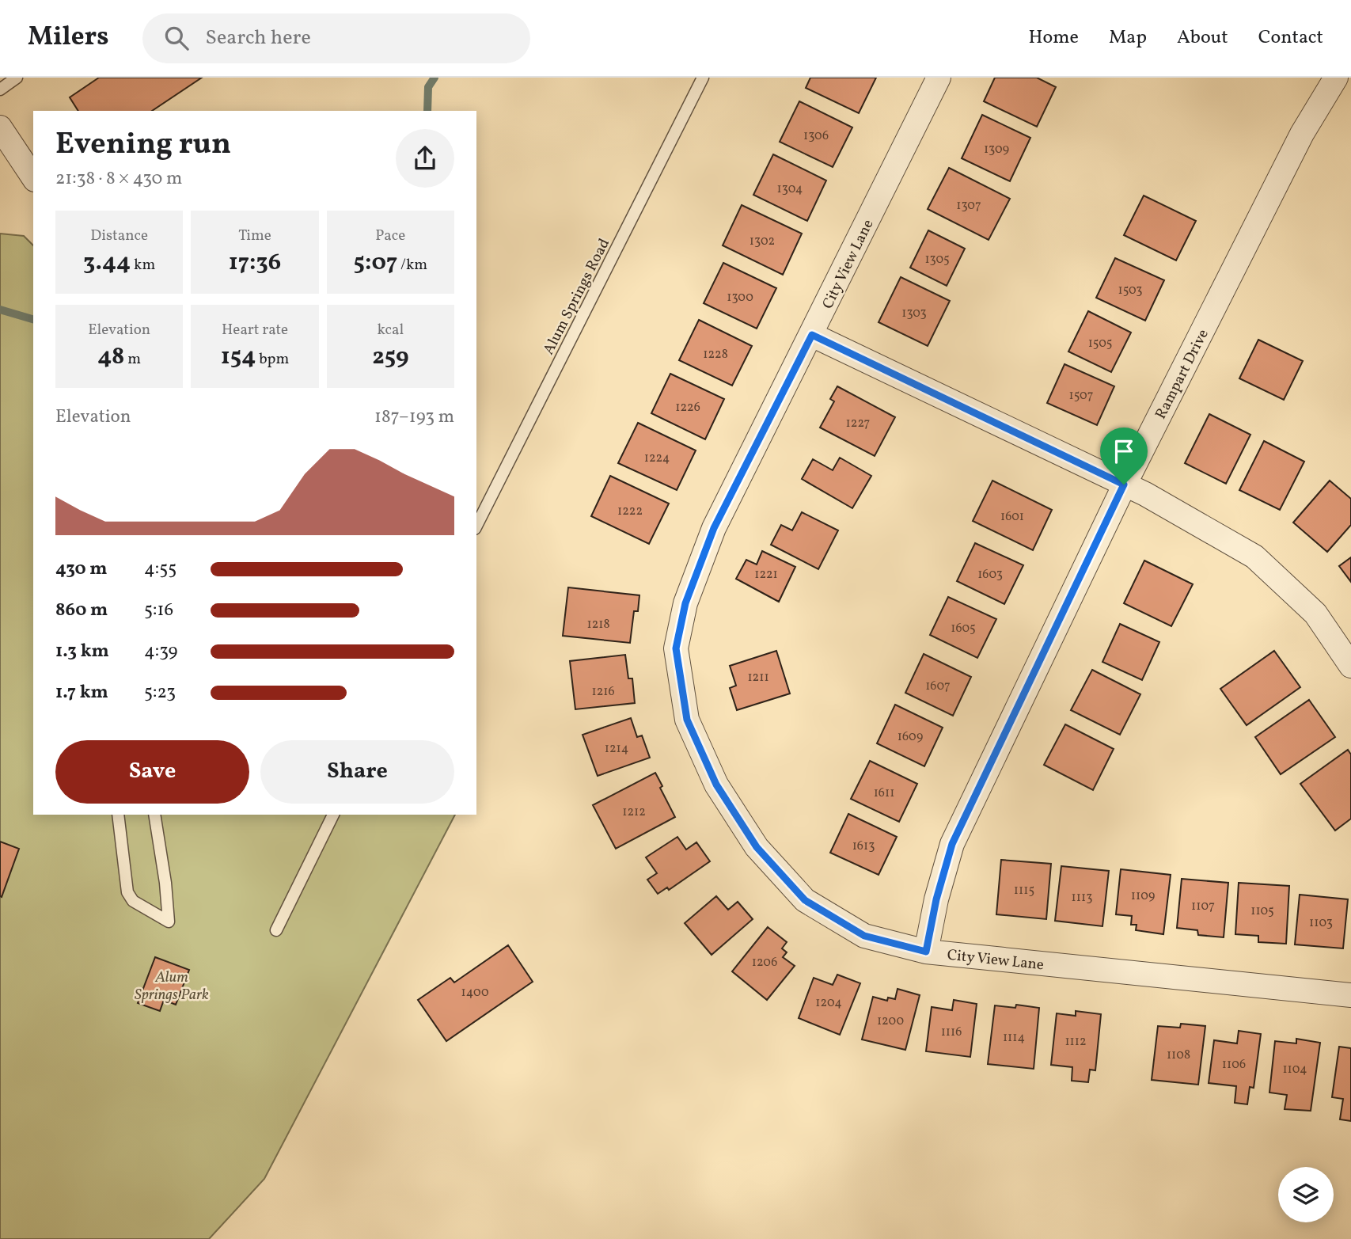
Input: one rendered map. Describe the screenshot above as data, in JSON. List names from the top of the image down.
{
  "streets": {
    "street": ["City View Lane", "Rampart Drive"],
    "lane": ["Alum Springs Road"]
  },
  "crossings": [
    ["City View Lane", "Rampart Drive"]
  ],
  "parks": ["Alum Springs Park"],
  "house_numbers": [
    "1306",
    "1309",
    "1304",
    "1307",
    "1302",
    "1305",
    "1503",
    "1300",
    "1303",
    "1505",
    "1228",
    "1507",
    "1226",
    "1227",
    "1224",
    "1222",
    "1601",
    "1221",
    "1603",
    "1218",
    "1605",
    "1211",
    "1607",
    "1216",
    "1609",
    "1214",
    "1611",
    "1212",
    "1613",
    "1115",
    "1109",
    "1113",
    "1107",
    "1105",
    "1103",
    "1206",
    "1400",
    "1204",
    "1200",
    "1116",
    "1114",
    "1112",
    "1108",
    "1106",
    "1104"
  ],
  "page": {
    "header": "Milers",
    "search": "Search here",
    "nav": [
      "Home",
      "Map",
      "About",
      "Contact"
    ],
    "heading": ["Evening run", "21:38 · 8 × 430 m"],
    "stats": [
      ["Distance", "3.44 km"],
      ["Time", "17:36"],
      ["Pace", "5:07 /km"],
      ["Elevation", "48 m"],
      ["Heart rate", "154 bpm"],
      ["kcal", "259"]
    ],
    "chart": ["Elevation", "187–193 m"],
    "list": [
      {
        "name": "430 m",
        "note": "4:55"
      },
      {
        "name": "860 m",
        "note": "5:16"
      },
      {
        "name": "1.3 km",
        "note": "4:39"
      },
      {
        "name": "1.7 km",
        "note": "5:23"
      }
    ],
    "buttons": ["Save", "Share"]
  }
}
